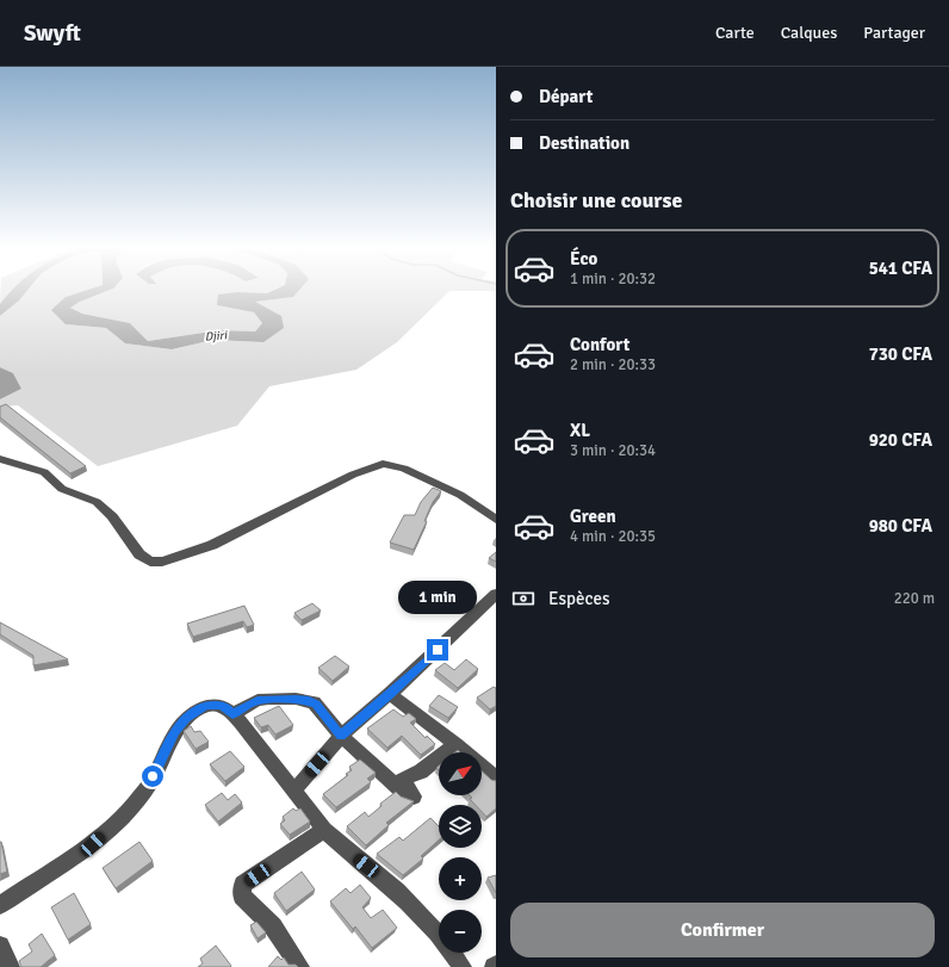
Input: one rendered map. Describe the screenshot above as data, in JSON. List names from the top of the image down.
{
  "water": ["Djiri"],
  "north": "top right",
  "page": {
    "header": "Swyft",
    "nav": ["Carte", "Calques", "Partager"],
    "banner": ["Départ", "Destination"],
    "heading": "Choisir une course",
    "list": [
      {
        "name": "Éco",
        "note": "1 min · 20:32",
        "value": "541 CFA"
      },
      {
        "name": "Confort",
        "note": "2 min · 20:33",
        "value": "730 CFA"
      },
      {
        "name": "XL",
        "note": "3 min · 20:34",
        "value": "920 CFA"
      },
      {
        "name": "Green",
        "note": "4 min · 20:35",
        "value": "980 CFA"
      }
    ],
    "pay": ["Espèces", "220 m"],
    "bubble": "1 min",
    "map_buttons": ["+", "−"],
    "buttons": "Confirmer"
  }
}
